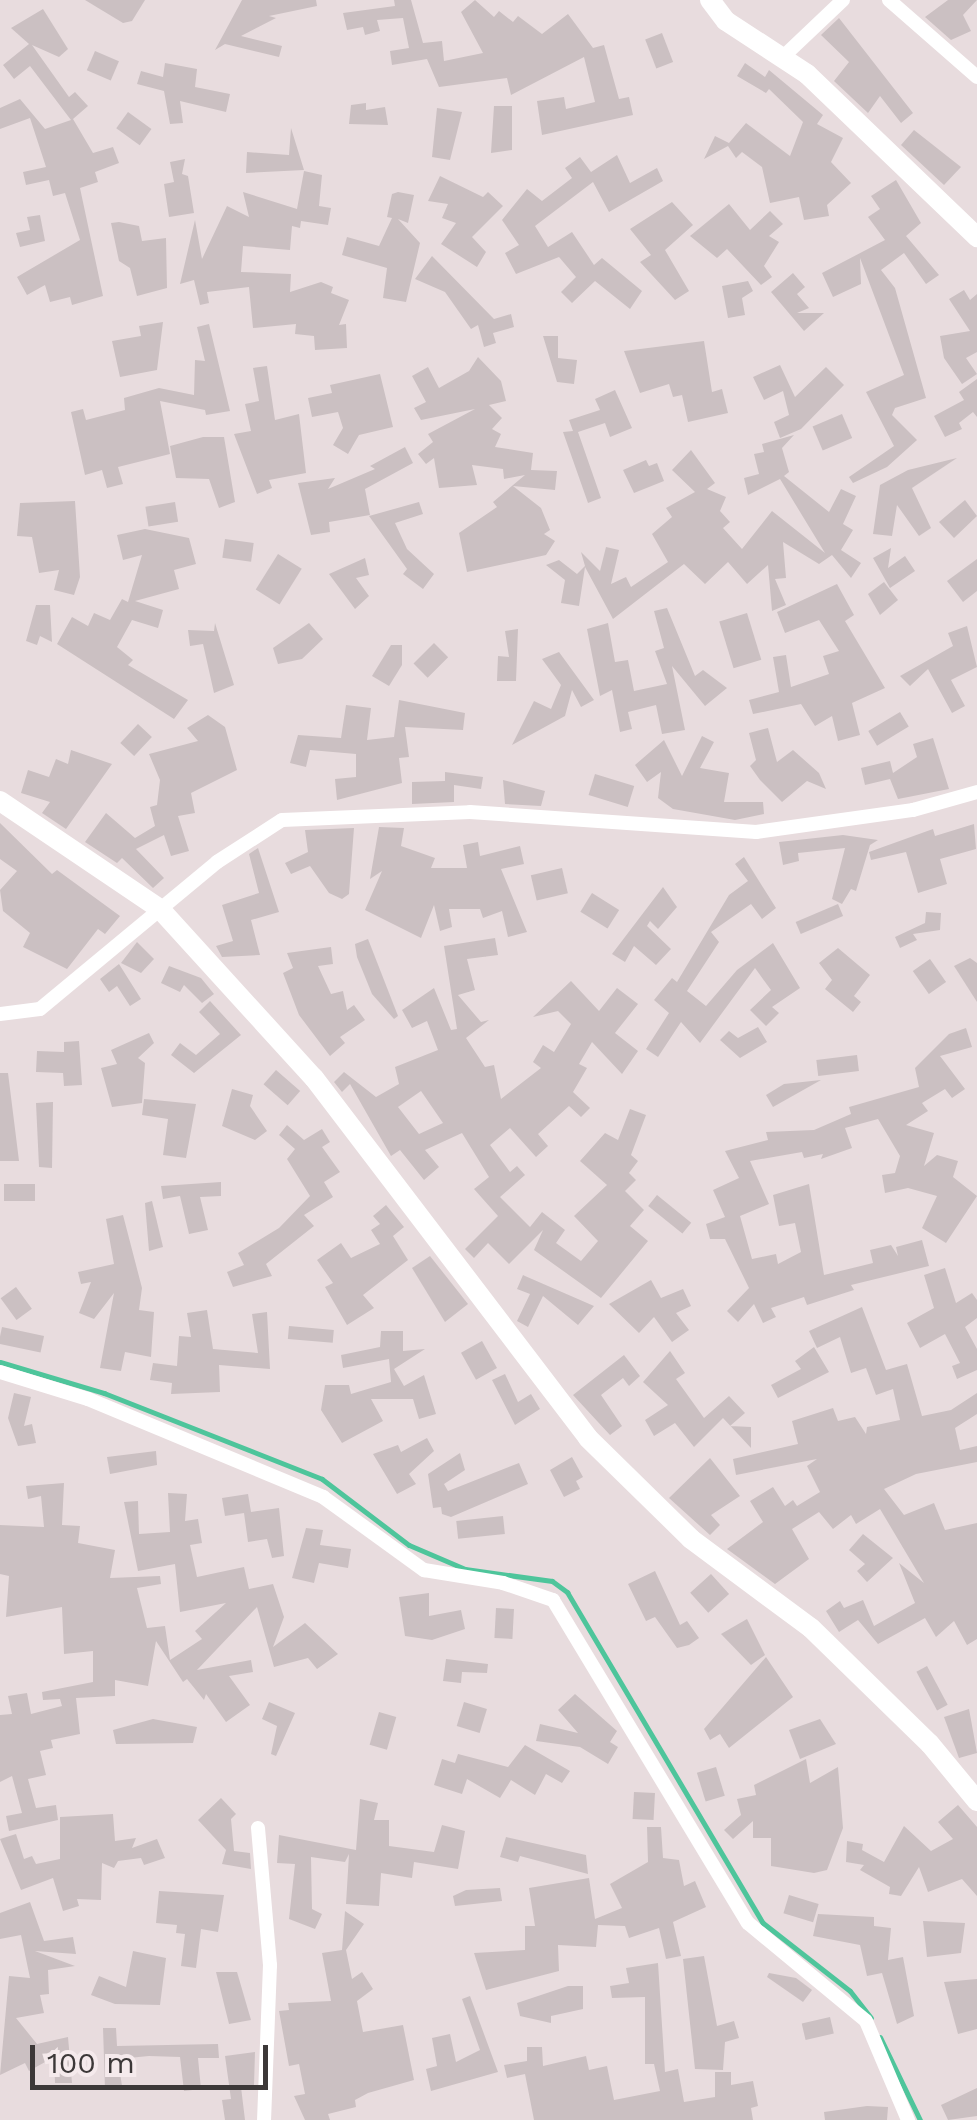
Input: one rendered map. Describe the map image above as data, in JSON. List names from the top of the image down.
{
  "scale_bar": "100 m"
}
